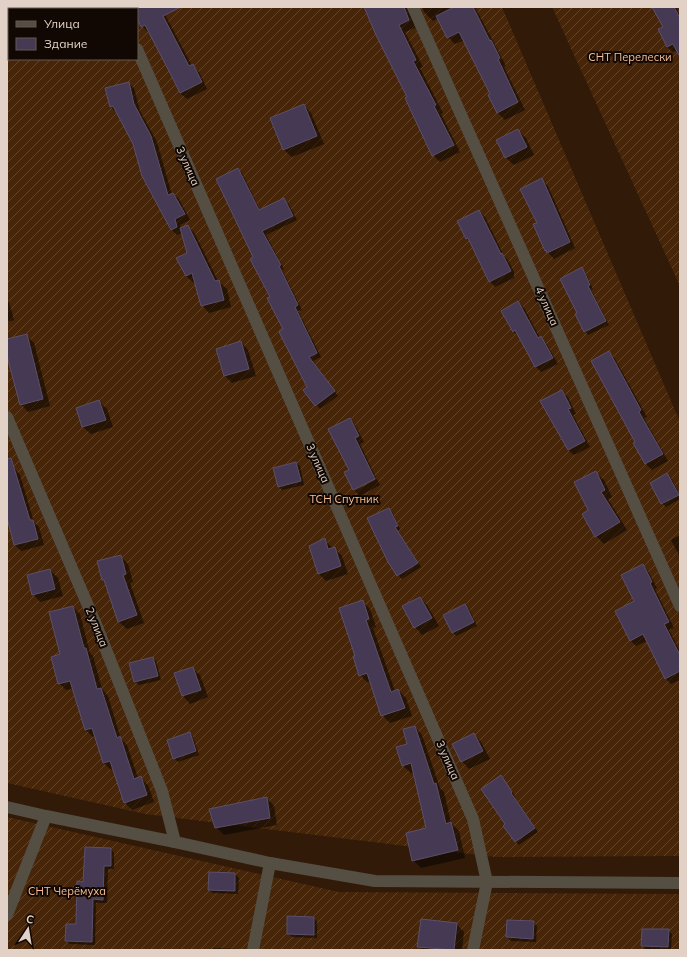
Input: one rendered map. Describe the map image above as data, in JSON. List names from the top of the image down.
{
  "streets": {
    "street": ["3 улица", "4 улица", "2 улица"]
  },
  "parks": ["СНТ Перелески", "ТСН Спутник", "СНТ Черёмуха"],
  "legend": ["Улица", "Здание"],
  "north": "top"
}
